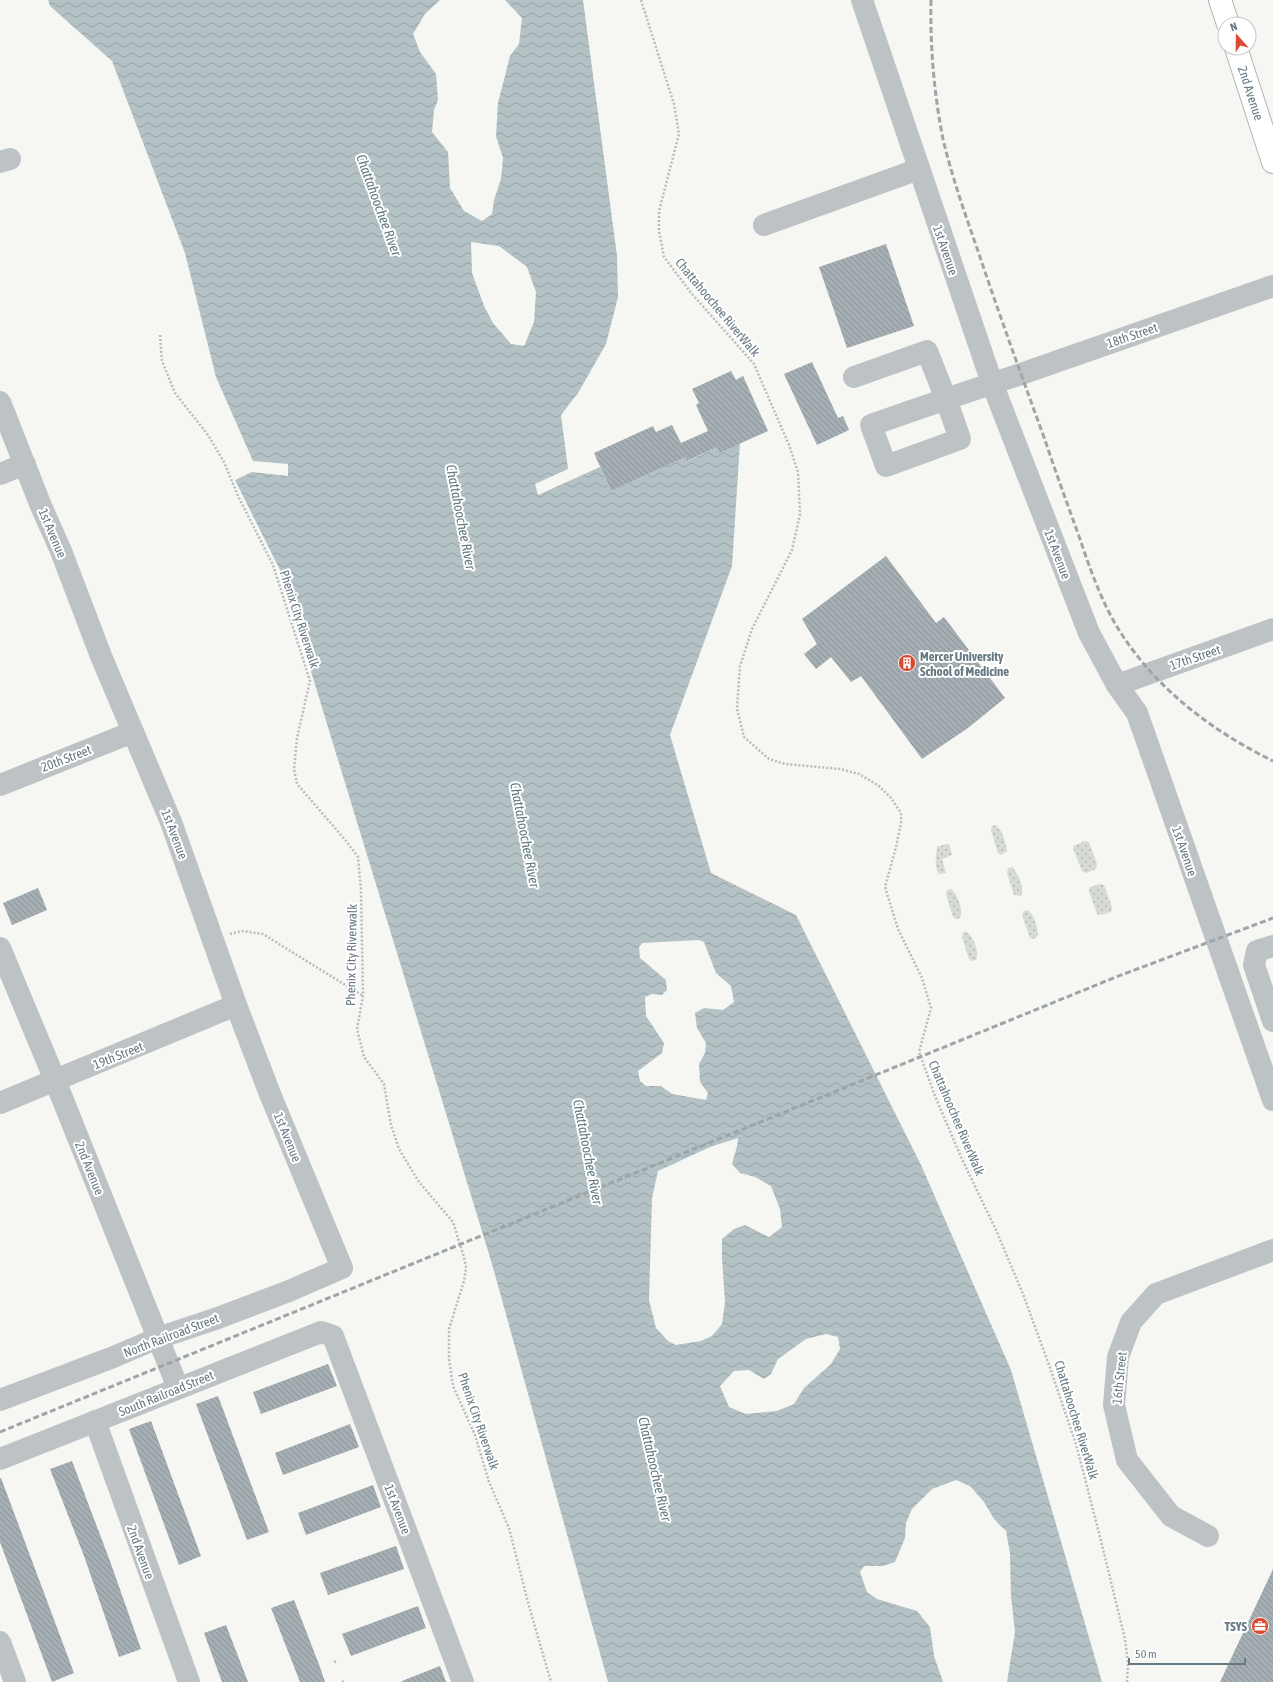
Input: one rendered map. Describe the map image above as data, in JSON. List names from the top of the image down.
{
  "streets": {
    "main road": ["2nd Avenue"],
    "street": [
      "1st Avenue",
      "18th Street",
      "17th Street",
      "20th Street",
      "19th Street",
      "North Railroad Street",
      "16th Street",
      "South Railroad Street"
    ],
    "path": ["Chattahoochee RiverWalk", "Phenix City Riverwalk"]
  },
  "crossings": [
    ["2nd Avenue", "19th Street"],
    ["2nd Avenue", "North Railroad Street"],
    ["2nd Avenue", "South Railroad Street"],
    ["1st Avenue", "18th Street"],
    ["1st Avenue", "17th Street"],
    ["1st Avenue", "20th Street"],
    ["1st Avenue", "19th Street"],
    ["1st Avenue", "North Railroad Street"],
    ["1st Avenue", "South Railroad Street"]
  ],
  "water": ["Chattahoochee River"],
  "places": {
    "building": ["Mercer University School of Medicine"],
    "office": ["TSYS"]
  },
  "scale_bar": "50 m",
  "north": "top"
}
